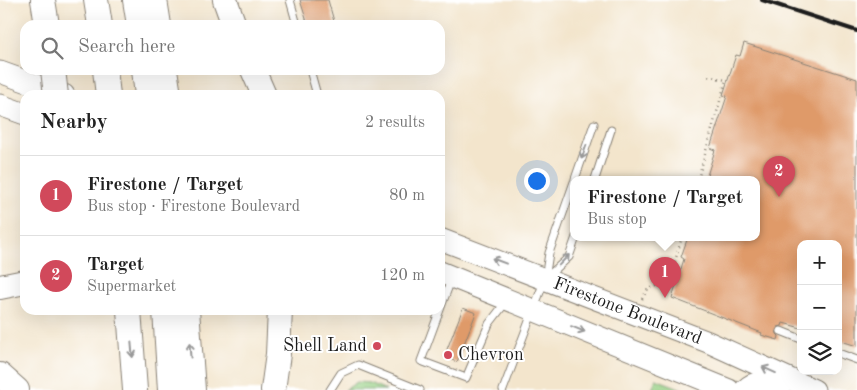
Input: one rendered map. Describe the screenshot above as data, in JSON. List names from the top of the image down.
{
  "streets": {
    "main road": ["Firestone Boulevard"]
  },
  "places": ["Shell Land", "Chevron"],
  "page": {
    "search": "Search here",
    "heading": ["Nearby", "2 results"],
    "list": [
      {
        "mark": "1",
        "name": "Firestone / Target",
        "note": "Bus stop · Firestone Boulevard",
        "value": "80 m"
      },
      {
        "mark": "2",
        "name": "Target",
        "note": "Supermarket",
        "value": "120 m"
      }
    ],
    "pins": ["2", "1"],
    "popup": ["Firestone / Target", "Bus stop"],
    "map_buttons": ["+", "−"]
  }
}
